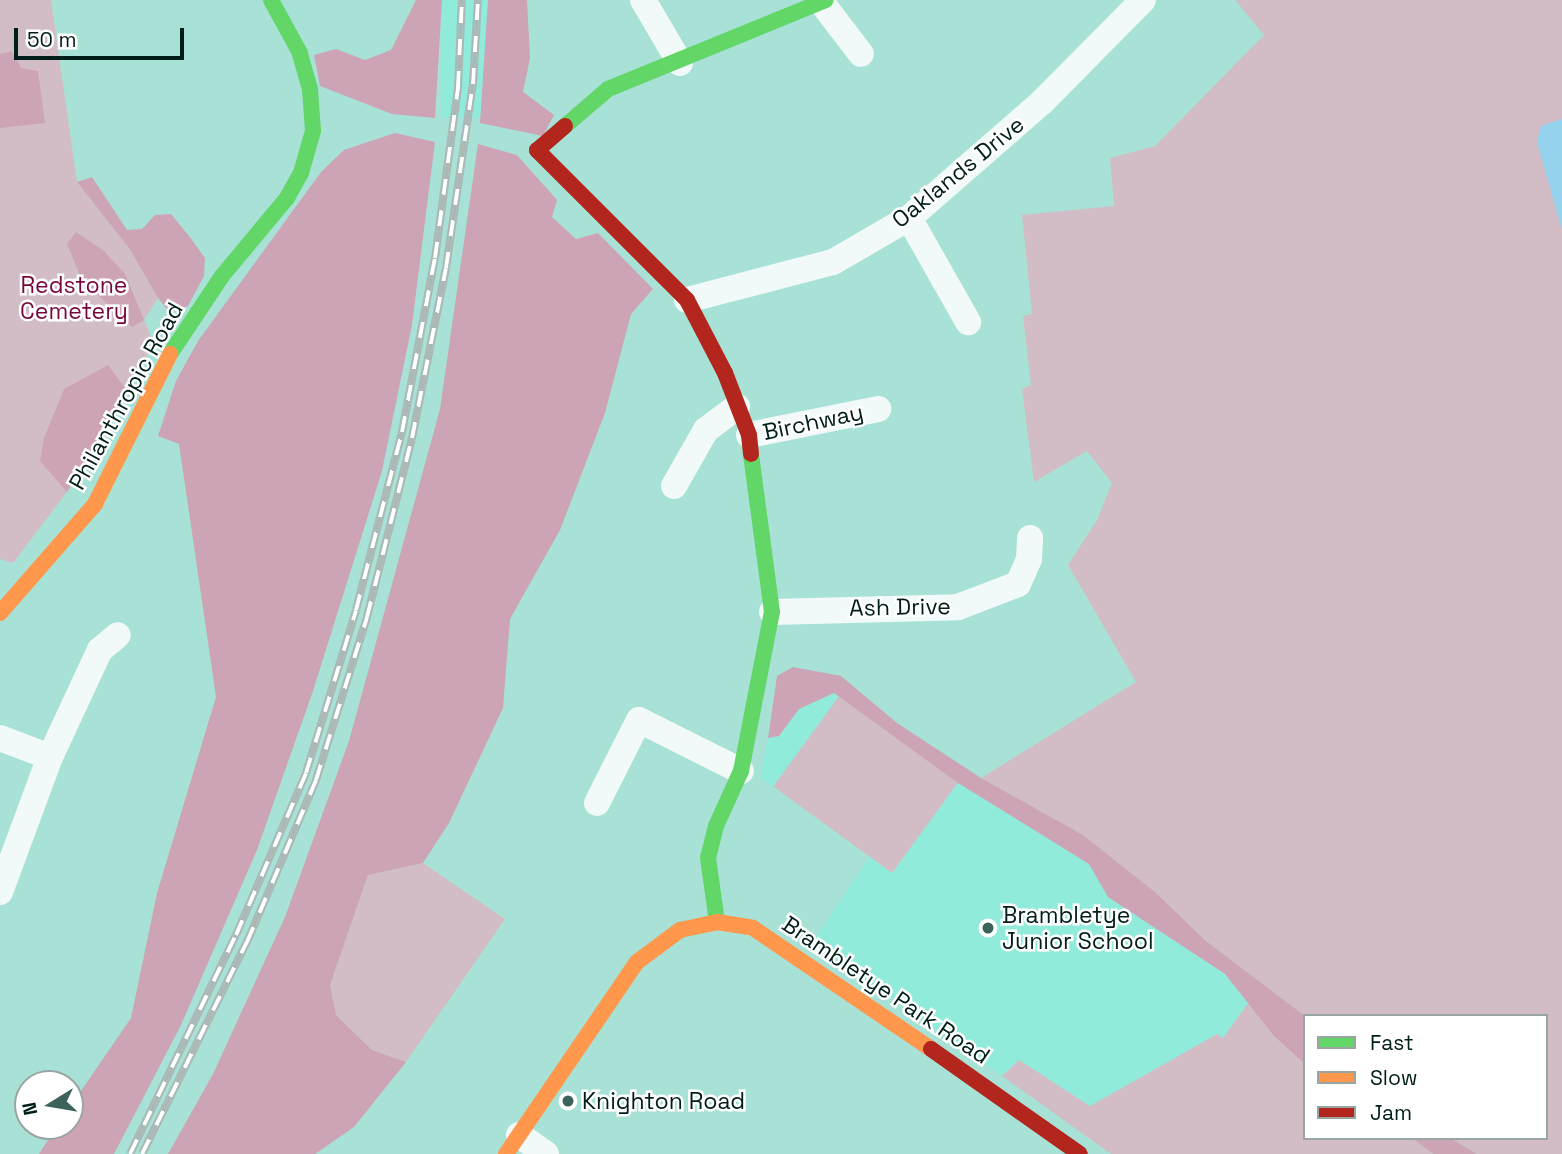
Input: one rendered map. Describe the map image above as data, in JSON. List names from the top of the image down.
{
  "streets": {
    "street": [
      "Oaklands Drive",
      "Philanthropic Road",
      "Birchway",
      "Ash Drive",
      "Brambletye Park Road"
    ]
  },
  "parks": ["Redstone Cemetery"],
  "places": ["Brambletye Junior School", "Knighton Road"],
  "legend": ["Fast", "Slow", "Jam"],
  "scale_bar": "50 m",
  "north": "left"
}
